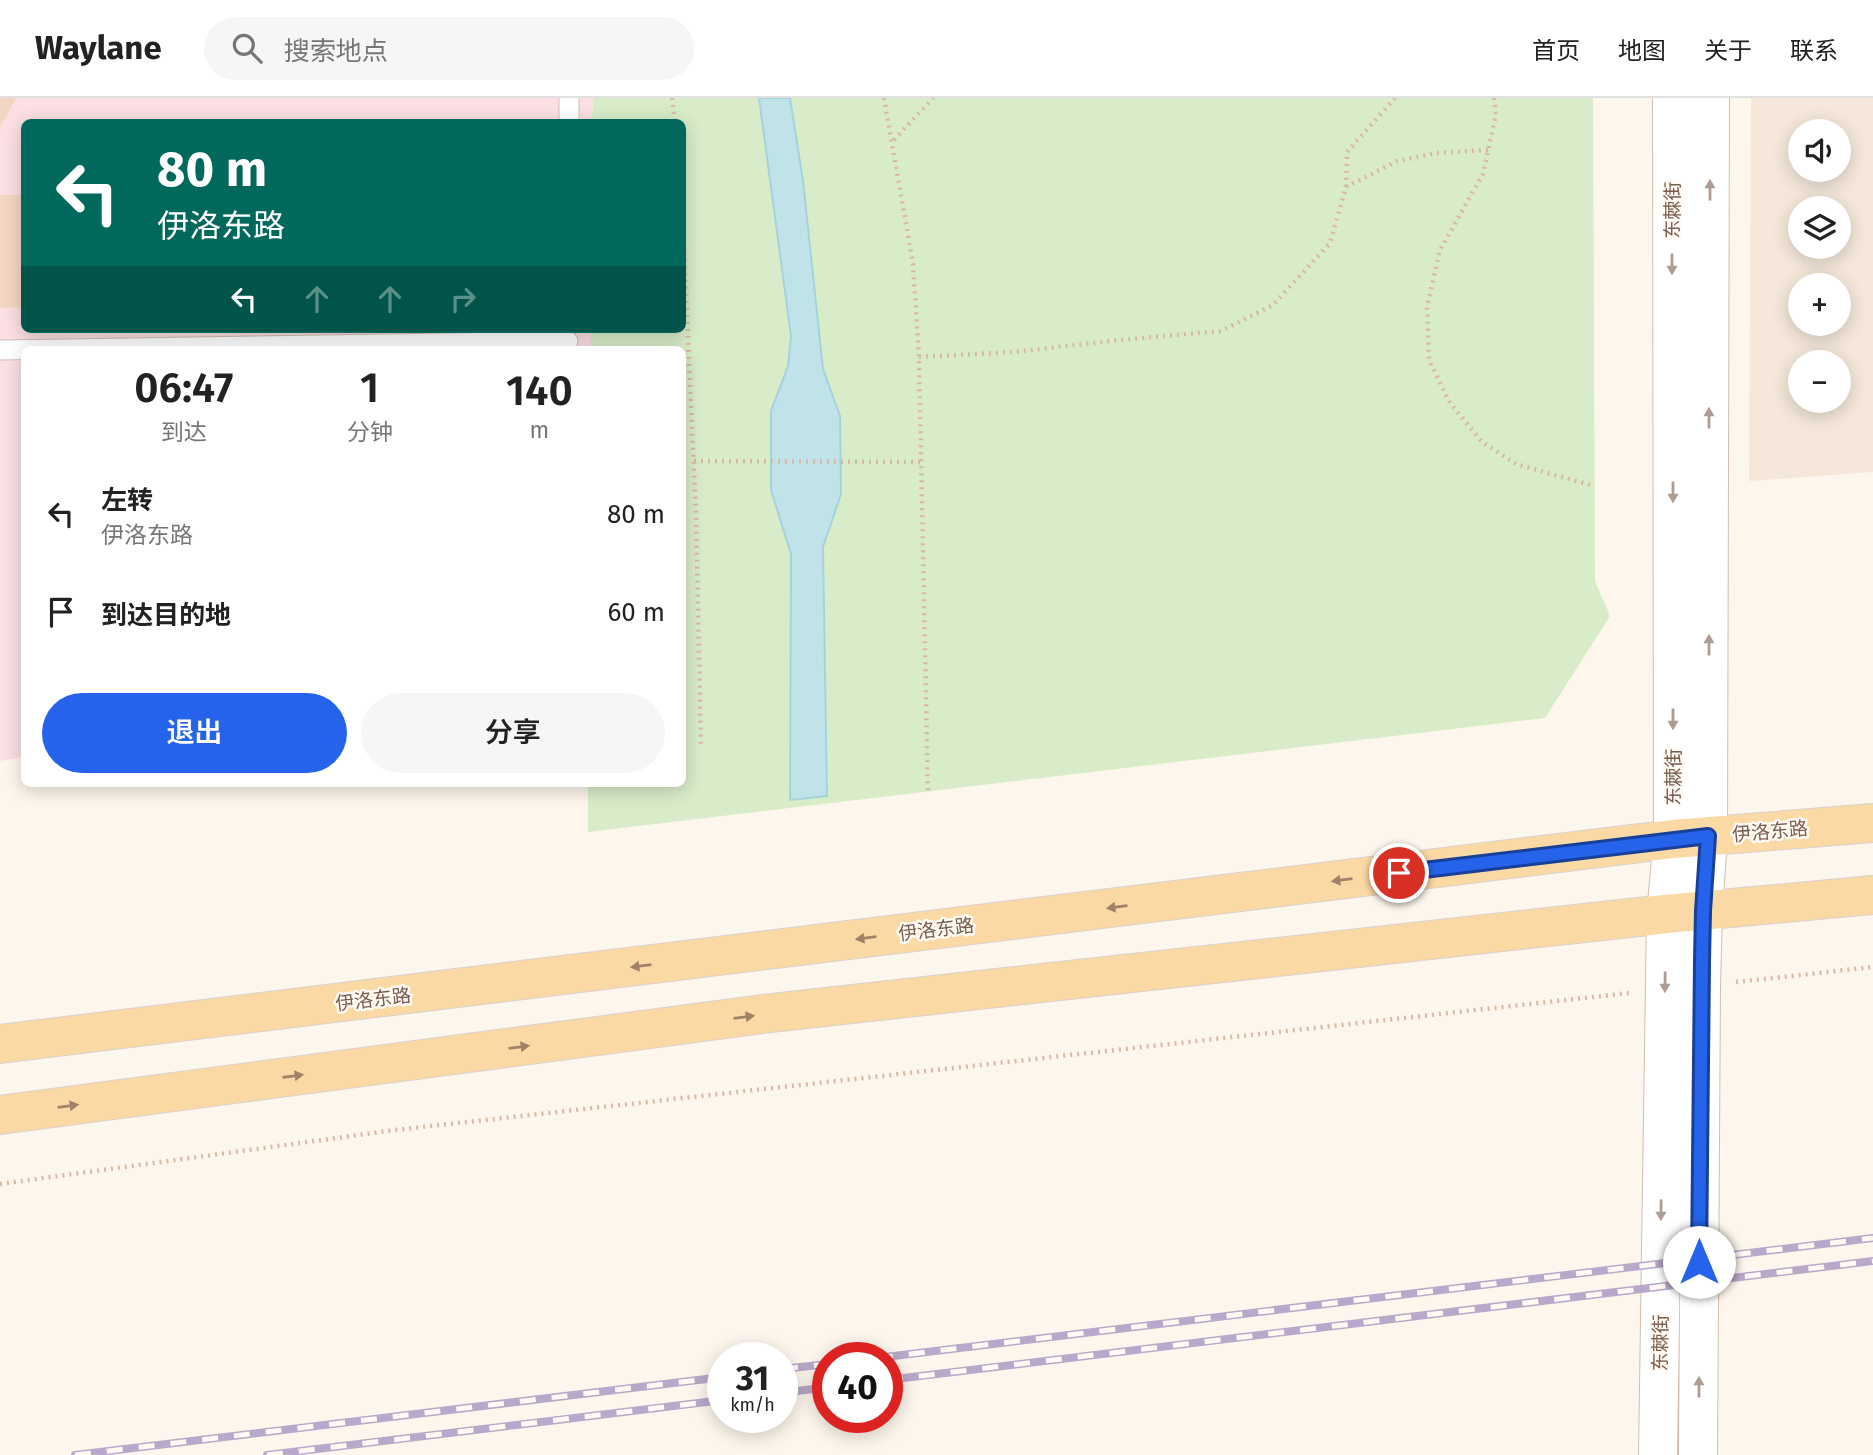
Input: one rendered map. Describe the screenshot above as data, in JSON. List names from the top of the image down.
{
  "streets": {
    "main road": ["伊洛东路"],
    "street": ["东棘街"]
  },
  "crossings": [
    ["东棘街", "伊洛东路"]
  ],
  "page": {
    "header": "Waylane",
    "search": "搜索地点",
    "nav": [
      "首页",
      "地图",
      "关于",
      "联系"
    ],
    "map_buttons": ["+", "−"],
    "turn": ["80 m", "伊洛东路"],
    "eta": [
      "06:47",
      "到达",
      "1",
      "分钟",
      "140",
      "m"
    ],
    "list": [
      {
        "name": "左转",
        "note": "伊洛东路",
        "value": "80 m"
      },
      {
        "name": "到达目的地",
        "value": "60 m"
      }
    ],
    "buttons": ["退出", "分享"],
    "speed": "31 km/h",
    "limit": "40"
  }
}
